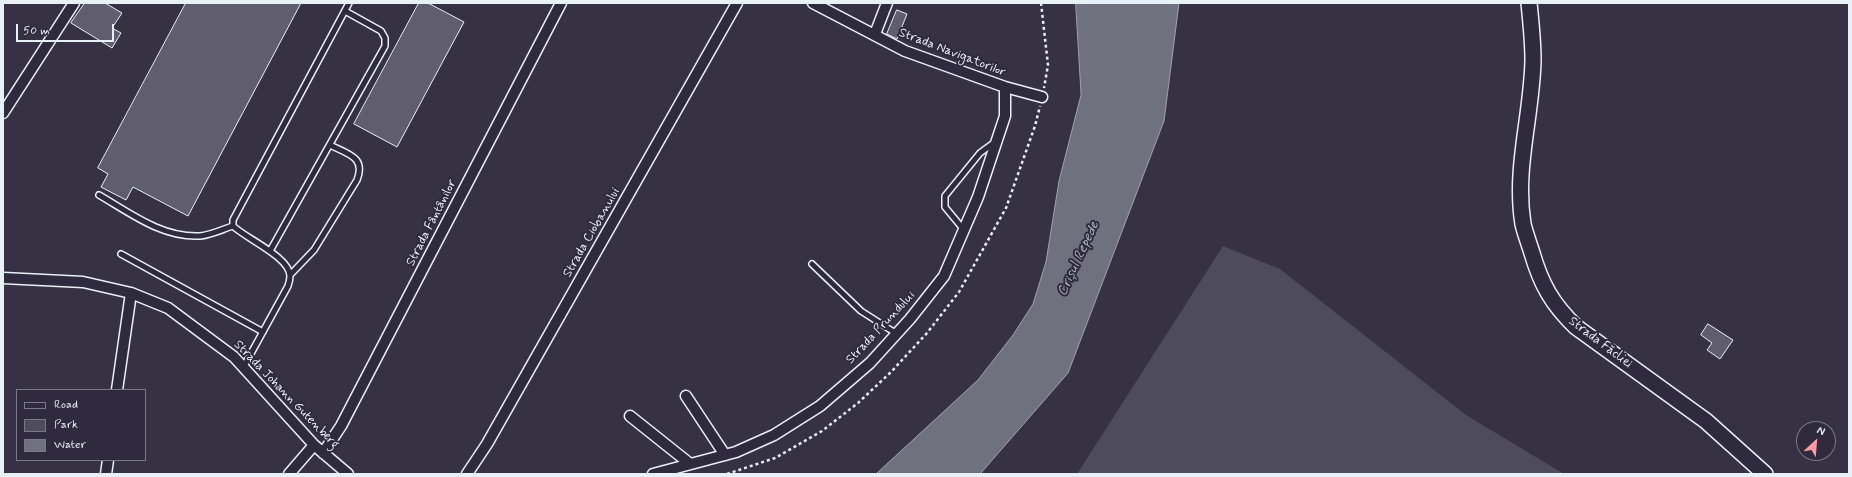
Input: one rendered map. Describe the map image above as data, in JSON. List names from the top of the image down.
{
  "streets": {
    "street": [
      "Strada Navigatorilor",
      "Strada Fântânilor",
      "Strada Ciobanului",
      "Strada Prundului",
      "Strada Făcliei",
      "Strada Johann Gutenberg"
    ]
  },
  "crossings": [
    ["Strada Navigatorilor", "Strada Prundului"],
    ["Strada Fântânilor", "Strada Johann Gutenberg"]
  ],
  "water": ["Crișul Repede"],
  "legend": ["Road", "Park", "Water"],
  "scale_bar": "50 m",
  "north": "top right"
}
